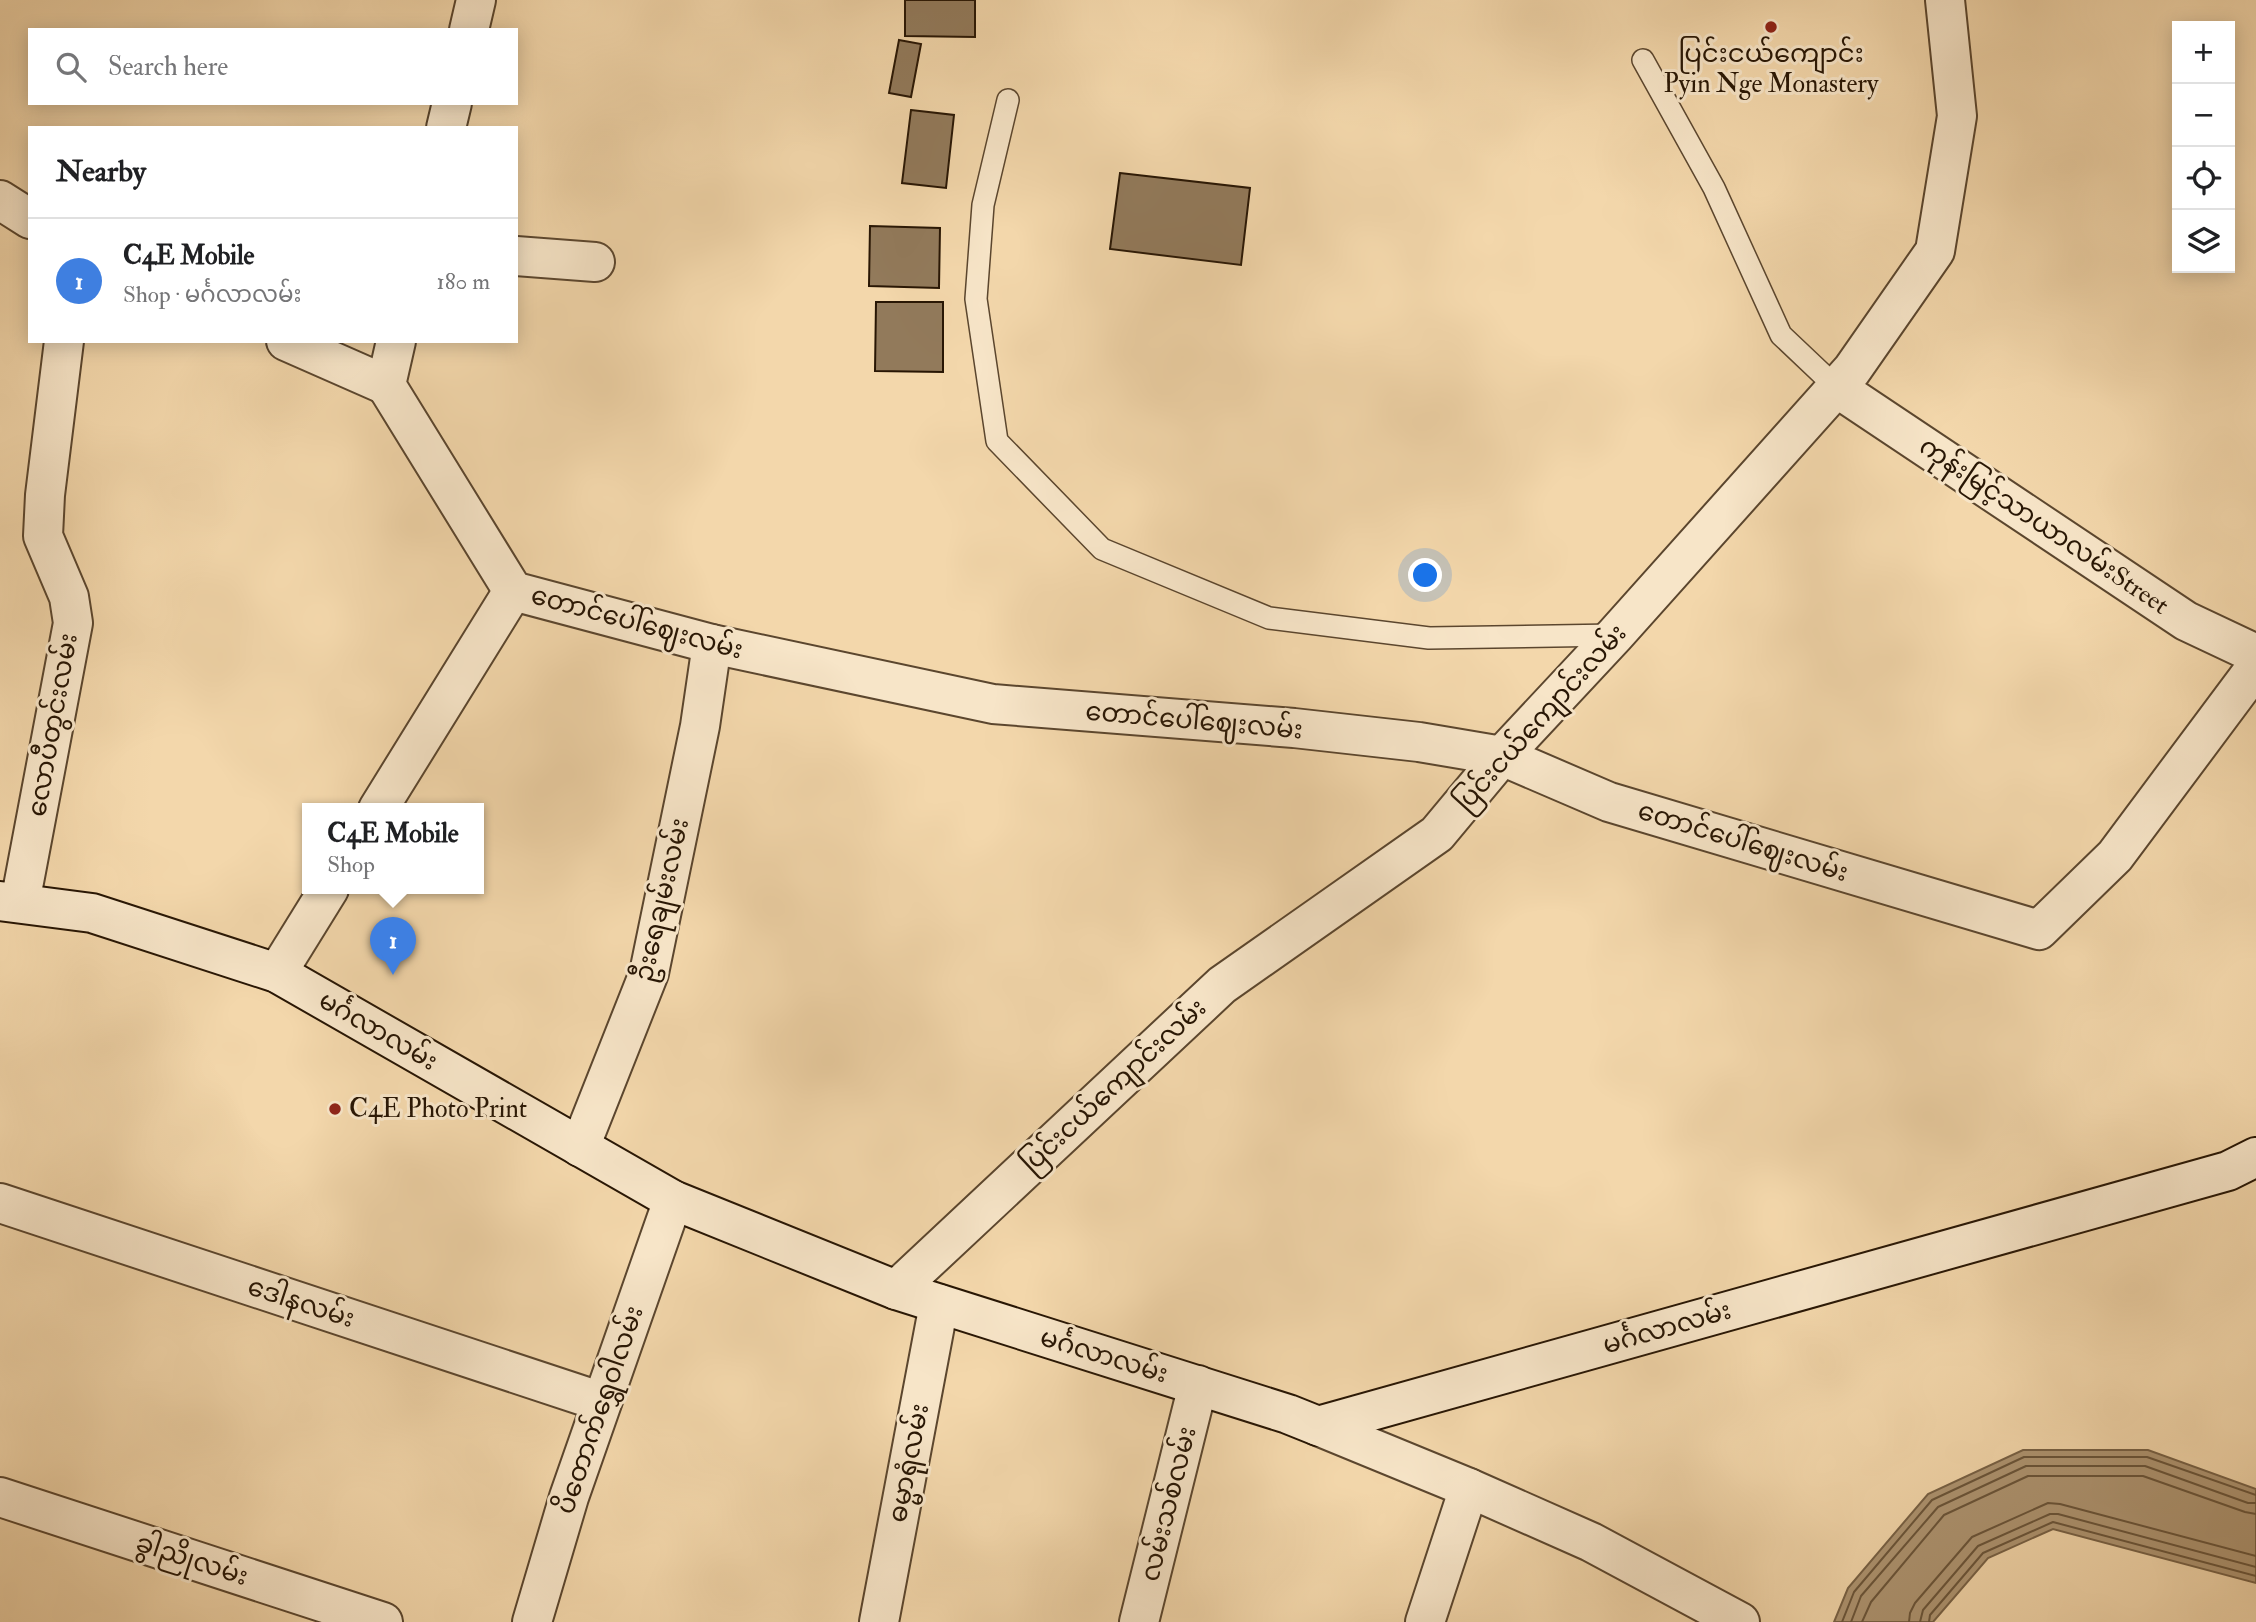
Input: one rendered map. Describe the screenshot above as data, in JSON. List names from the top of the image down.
{
  "streets": {
    "street": [
      "ကုန်းမြင့်သာယာလမ်းStreet",
      "တောင်ပေါ်ဈေးလမ်း",
      "ပြင်းငယ်ကျောင်းလမ်း",
      "လောပီတွင်းလမ်း",
      "ဦးရေချမ်းလမ်း",
      "မင်္ဂလာလမ်း",
      "ဒေါနလမ်း",
      "ပိတောက်ရွှေဝါလမ်း",
      "ဓမ္မာရုံလမ်း",
      "လမ်းသစ်လမ်း",
      "ခွါညိုလမ်း"
    ]
  },
  "crossings": [
    ["ကုန်းမြင့်သာယာလမ်းStreet", "ပြင်းငယ်ကျောင်းလမ်း"],
    ["တောင်ပေါ်ဈေးလမ်း", "ပြင်းငယ်ကျောင်းလမ်း"],
    ["တောင်ပေါ်ဈေးလမ်း", "ဦးရေချမ်းလမ်း"],
    ["ပြင်းငယ်ကျောင်းလမ်း", "မင်္ဂလာလမ်း"],
    ["လောပီတွင်းလမ်း", "မင်္ဂလာလမ်း"],
    ["ဦးရေချမ်းလမ်း", "မင်္ဂလာလမ်း"],
    ["မင်္ဂလာလမ်း", "ပိတောက်ရွှေဝါလမ်း"],
    ["မင်္ဂလာလမ်း", "ဓမ္မာရုံလမ်း"],
    ["မင်္ဂလာလမ်း", "လမ်းသစ်လမ်း"],
    ["ဒေါနလမ်း", "ပိတောက်ရွှေဝါလမ်း"]
  ],
  "places": ["ပြင်းငယ်ကျောင်း Pyin Nge Monastery", "C4E Photo Print"],
  "page": {
    "map_buttons": ["+", "−"],
    "search": "Search here",
    "heading": "Nearby",
    "list": [
      {
        "mark": "1",
        "name": "C4E Mobile",
        "note": "Shop · မင်္ဂလာလမ်း",
        "value": "180 m"
      }
    ],
    "popup": ["C4E Mobile", "Shop"],
    "pins": "1"
  }
}
